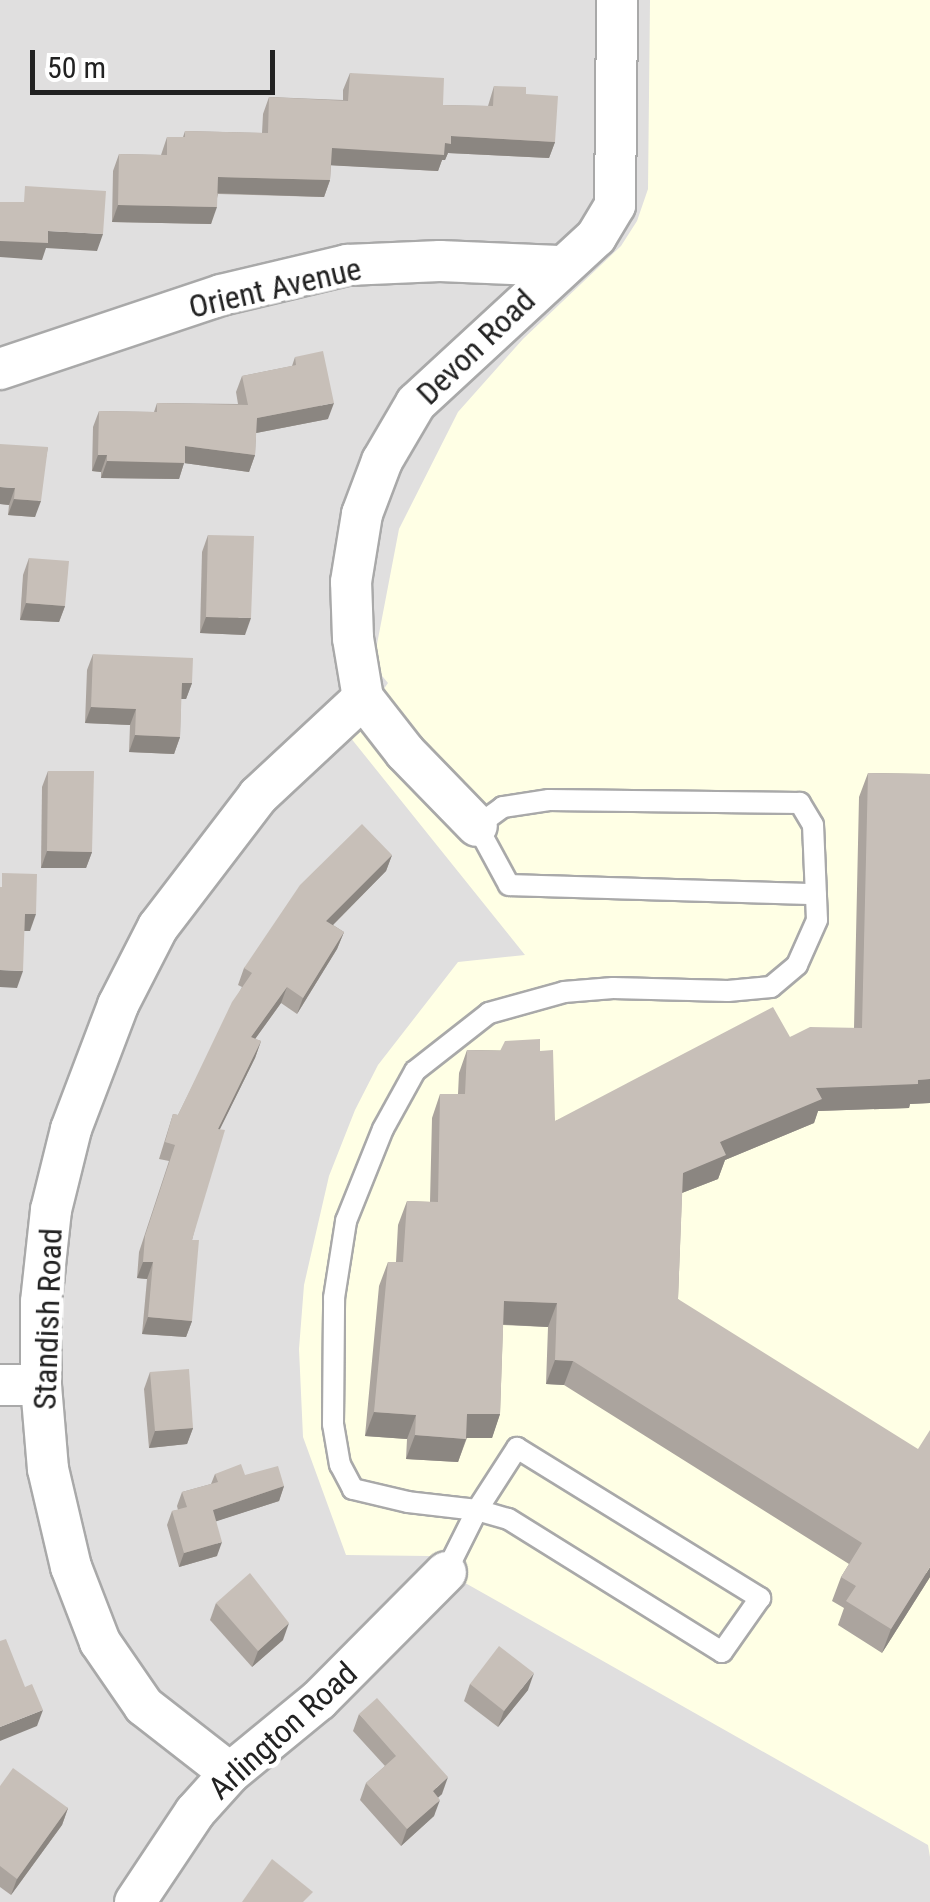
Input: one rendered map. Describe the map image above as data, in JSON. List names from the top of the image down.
{
  "streets": {
    "street": [
      "Orient Avenue",
      "Devon Road",
      "Standish Road",
      "Arlington Road"
    ]
  },
  "crossings": [
    ["Orient Avenue", "Devon Road"],
    ["Devon Road", "Standish Road"],
    ["Standish Road", "Arlington Road"]
  ],
  "scale_bar": "50 m"
}
